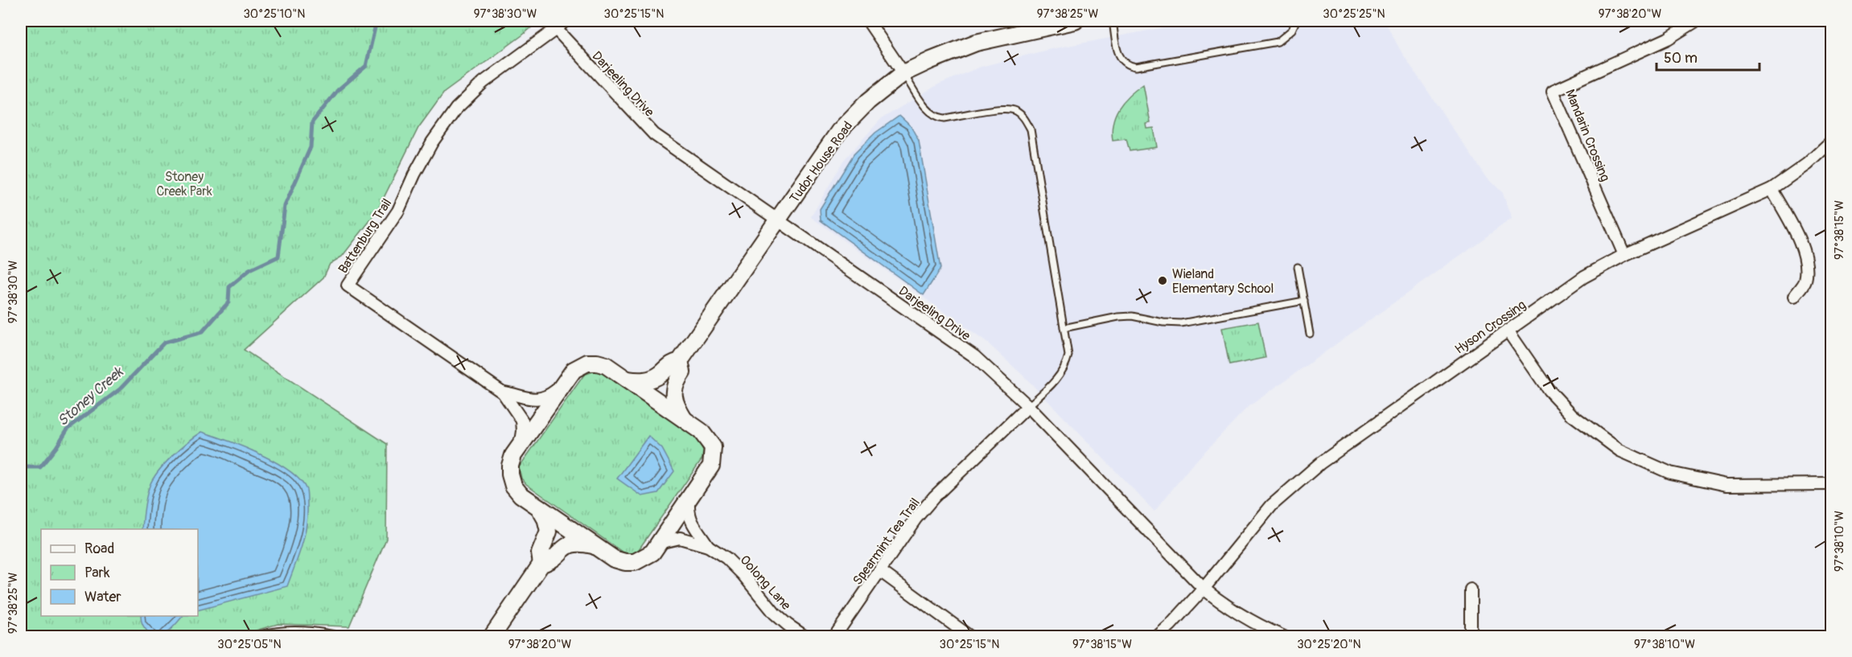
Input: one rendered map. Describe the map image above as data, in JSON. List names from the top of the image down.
{
  "streets": {
    "street": [
      "Darjeeling Drive",
      "Mandarin Crossing",
      "Tudor House Road",
      "Battenburg Trail",
      "Hyson Crossing",
      "Spearmint Tea Trail",
      "Oolong Lane"
    ]
  },
  "crossings": [
    ["Darjeeling Drive", "Tudor House Road"],
    ["Darjeeling Drive", "Battenburg Trail"],
    ["Darjeeling Drive", "Hyson Crossing"],
    ["Darjeeling Drive", "Spearmint Tea Trail"],
    ["Mandarin Crossing", "Hyson Crossing"],
    ["Tudor House Road", "Battenburg Trail"],
    ["Tudor House Road", "Oolong Lane"]
  ],
  "water": ["Stoney Creek"],
  "parks": ["Stoney Creek Park"],
  "places": ["Wieland Elementary School"],
  "legend": ["Road", "Park", "Water"],
  "scale_bar": "50 m",
  "coordinates": [
    "30°25'10\"N",
    "97°38'30\"W",
    "30°25'15\"N",
    "97°38'25\"W",
    "30°25'25\"N",
    "97°38'20\"W",
    "97°38'15\"W",
    "97°38'10\"W",
    "30°25'05\"N",
    "30°25'20\"N"
  ]
}
